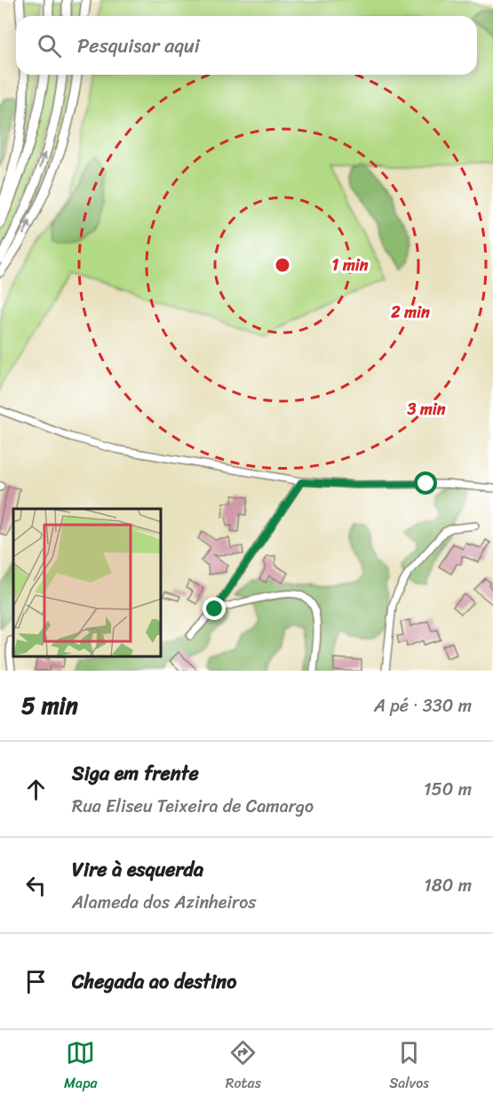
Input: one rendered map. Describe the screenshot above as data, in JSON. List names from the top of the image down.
{
  "page": {
    "search": "Pesquisar aqui",
    "heading": ["5 min", "A pé · 330 m"],
    "list": [
      ["Siga em frente", "Rua Eliseu Teixeira de Camargo", "150 m"],
      ["Vire à esquerda", "Alameda dos Azinheiros", "180 m"],
      "Chegada ao destino"
    ],
    "nav": ["Mapa", "Rotas", "Salvos"]
  },
  "rings": ["1 min", "2 min", "3 min"]
}
